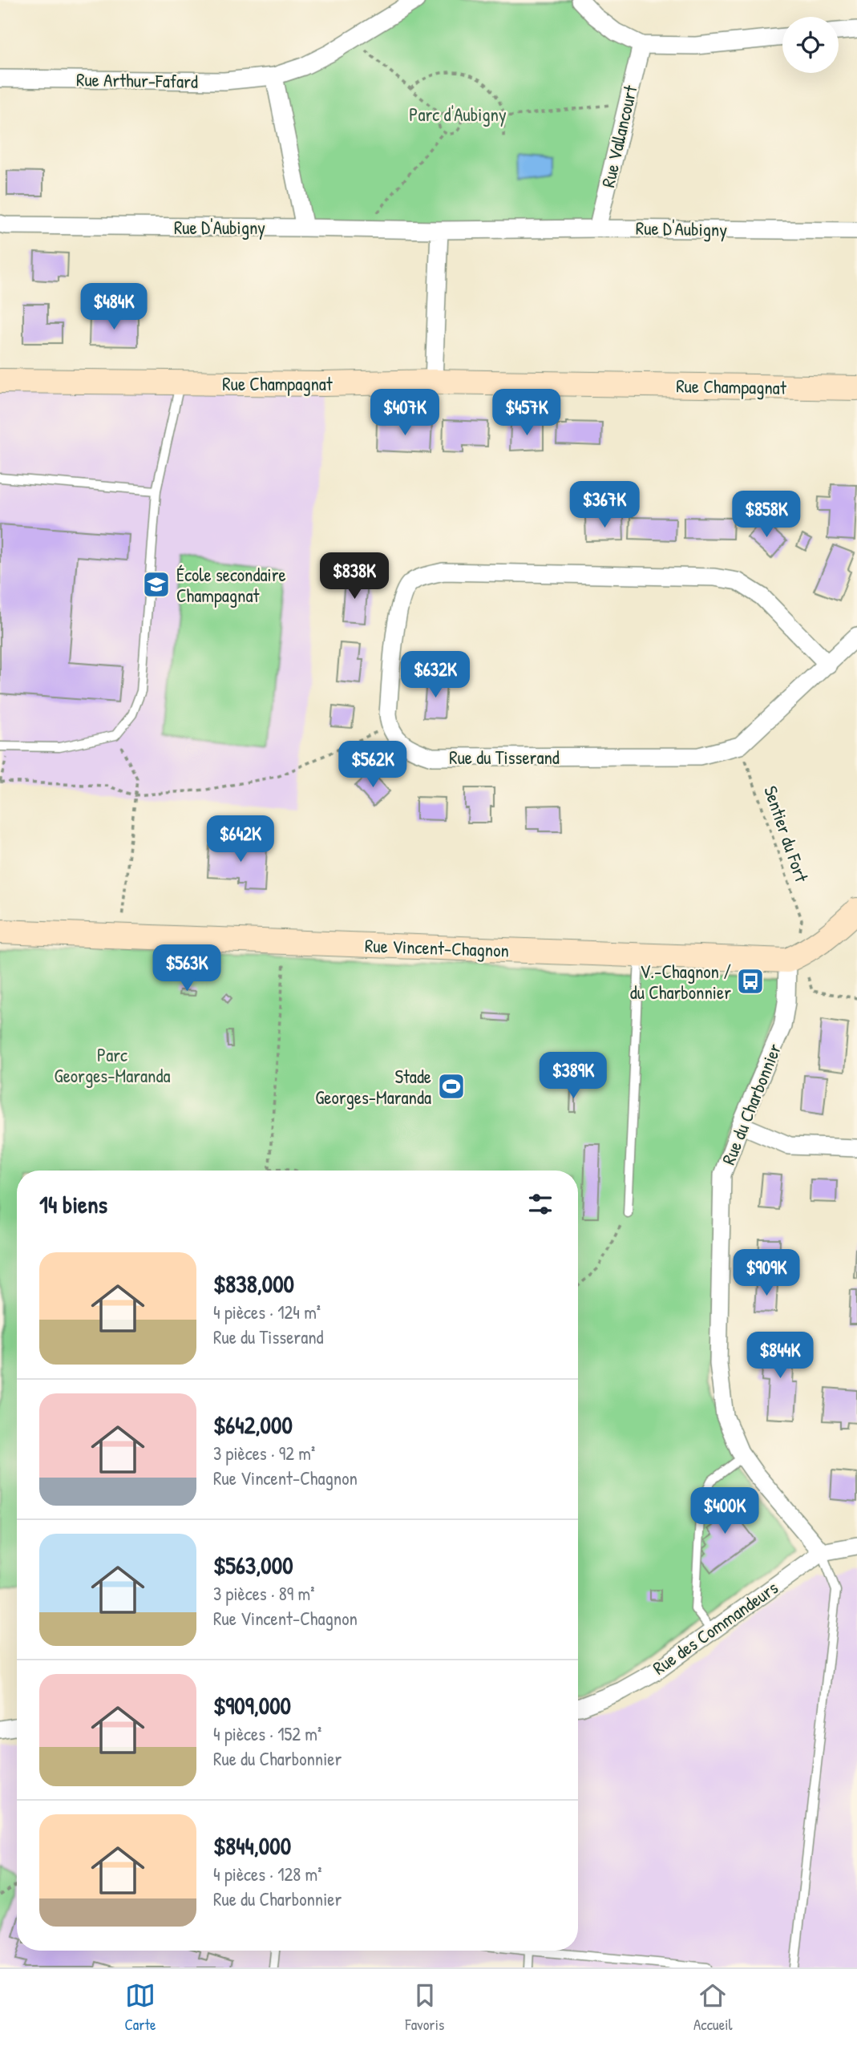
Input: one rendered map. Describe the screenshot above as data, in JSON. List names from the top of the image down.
{
  "streets": {
    "street": [
      "Rue Arthur-Fafard",
      "Rue Vallancourt",
      "Rue D'Aubigny",
      "Rue Champagnat",
      "Rue du Tisserand",
      "Rue Vincent-Chagnon",
      "Rue du Charbonnier",
      "Rue des Commandeurs"
    ],
    "path": ["Sentier du Fort"]
  },
  "crossings": [
    ["Rue Vallancourt", "Rue D'Aubigny"],
    ["Rue du Tisserand", "Sentier du Fort"],
    ["Rue Vincent-Chagnon", "Rue du Charbonnier"],
    ["Rue du Charbonnier", "Rue des Commandeurs"]
  ],
  "parks": ["Parc d'Aubigny", "Parc Georges-Maranda"],
  "places": {
    "school or university": ["École secondaire Champagnat"],
    "bus stop": ["V.-Chagnon / du Charbonnier"],
    "sports": ["Stade Georges-Maranda"]
  },
  "page": {
    "price": [
      "$484K",
      "$407K",
      "$457K",
      "$367K",
      "$858K",
      "$838K",
      "$632K",
      "$562K",
      "$642K",
      "$563K",
      "$389K",
      "$909K",
      "$844K",
      "$400K"
    ],
    "heading": "14 biens",
    "list": [
      {
        "name": "$838,000",
        "note": "4 pièces · 124 m² · Rue du Tisserand"
      },
      {
        "name": "$642,000",
        "note": "3 pièces · 92 m² · Rue Vincent-Chagnon"
      },
      {
        "name": "$563,000",
        "note": "3 pièces · 89 m² · Rue Vincent-Chagnon"
      },
      {
        "name": "$909,000",
        "note": "4 pièces · 152 m² · Rue du Charbonnier"
      },
      {
        "name": "$844,000",
        "note": "4 pièces · 128 m² · Rue du Charbonnier"
      }
    ],
    "tabs": ["Carte", "Favoris", "Accueil"]
  }
}
